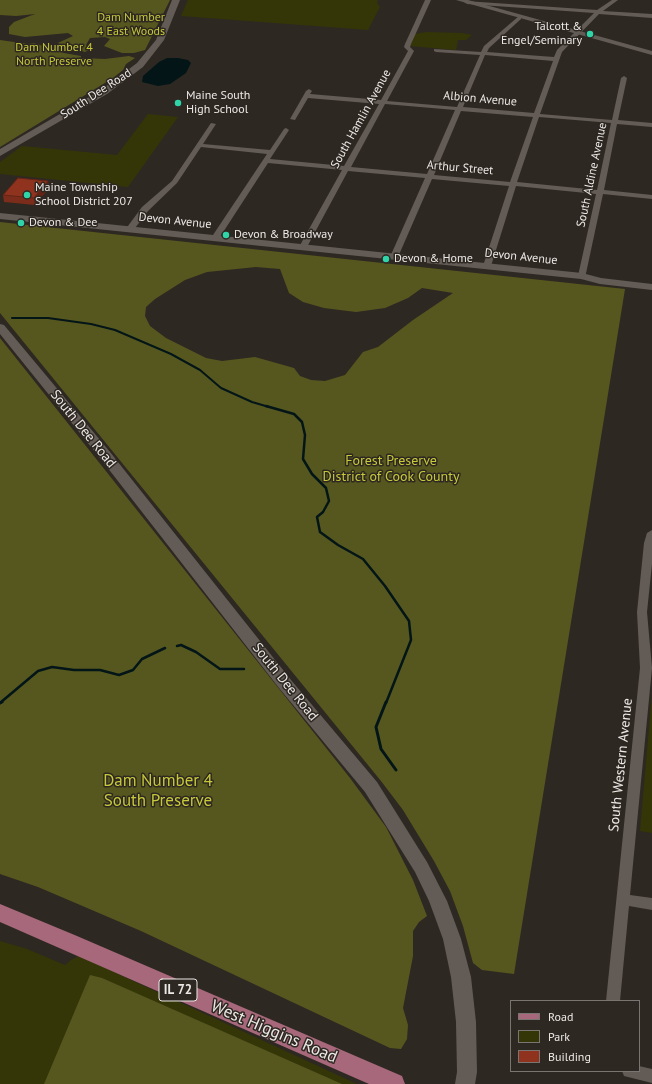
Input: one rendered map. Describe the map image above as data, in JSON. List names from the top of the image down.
{
  "streets": {
    "main road": [
      "South Dee Road",
      "Devon Avenue",
      "IL 72",
      "West Higgins Road"
    ],
    "street": [
      "Albion Avenue",
      "South Hamlin Avenue",
      "Arthur Street",
      "South Aldine Avenue",
      "South Western Avenue"
    ]
  },
  "crossings": [
    ["Albion Avenue", "South Hamlin Avenue"],
    ["Albion Avenue", "South Aldine Avenue"],
    ["South Hamlin Avenue", "Arthur Street"],
    ["South Hamlin Avenue", "Devon Avenue"],
    ["Arthur Street", "South Aldine Avenue"],
    ["South Aldine Avenue", "Devon Avenue"]
  ],
  "parks": [
    "Dam Number 4 East Woods",
    "Dam Number 4 North Preserve",
    "Forest Preserve District of Cook County",
    "Dam Number 4 South Preserve"
  ],
  "places": [
    "Talcott & Engel/Seminary",
    "Maine South High School",
    "Maine Township School District 207",
    "Devon & Dee",
    "Devon & Broadway",
    "Devon & Home"
  ],
  "legend": ["Road", "Park", "Building"]
}
